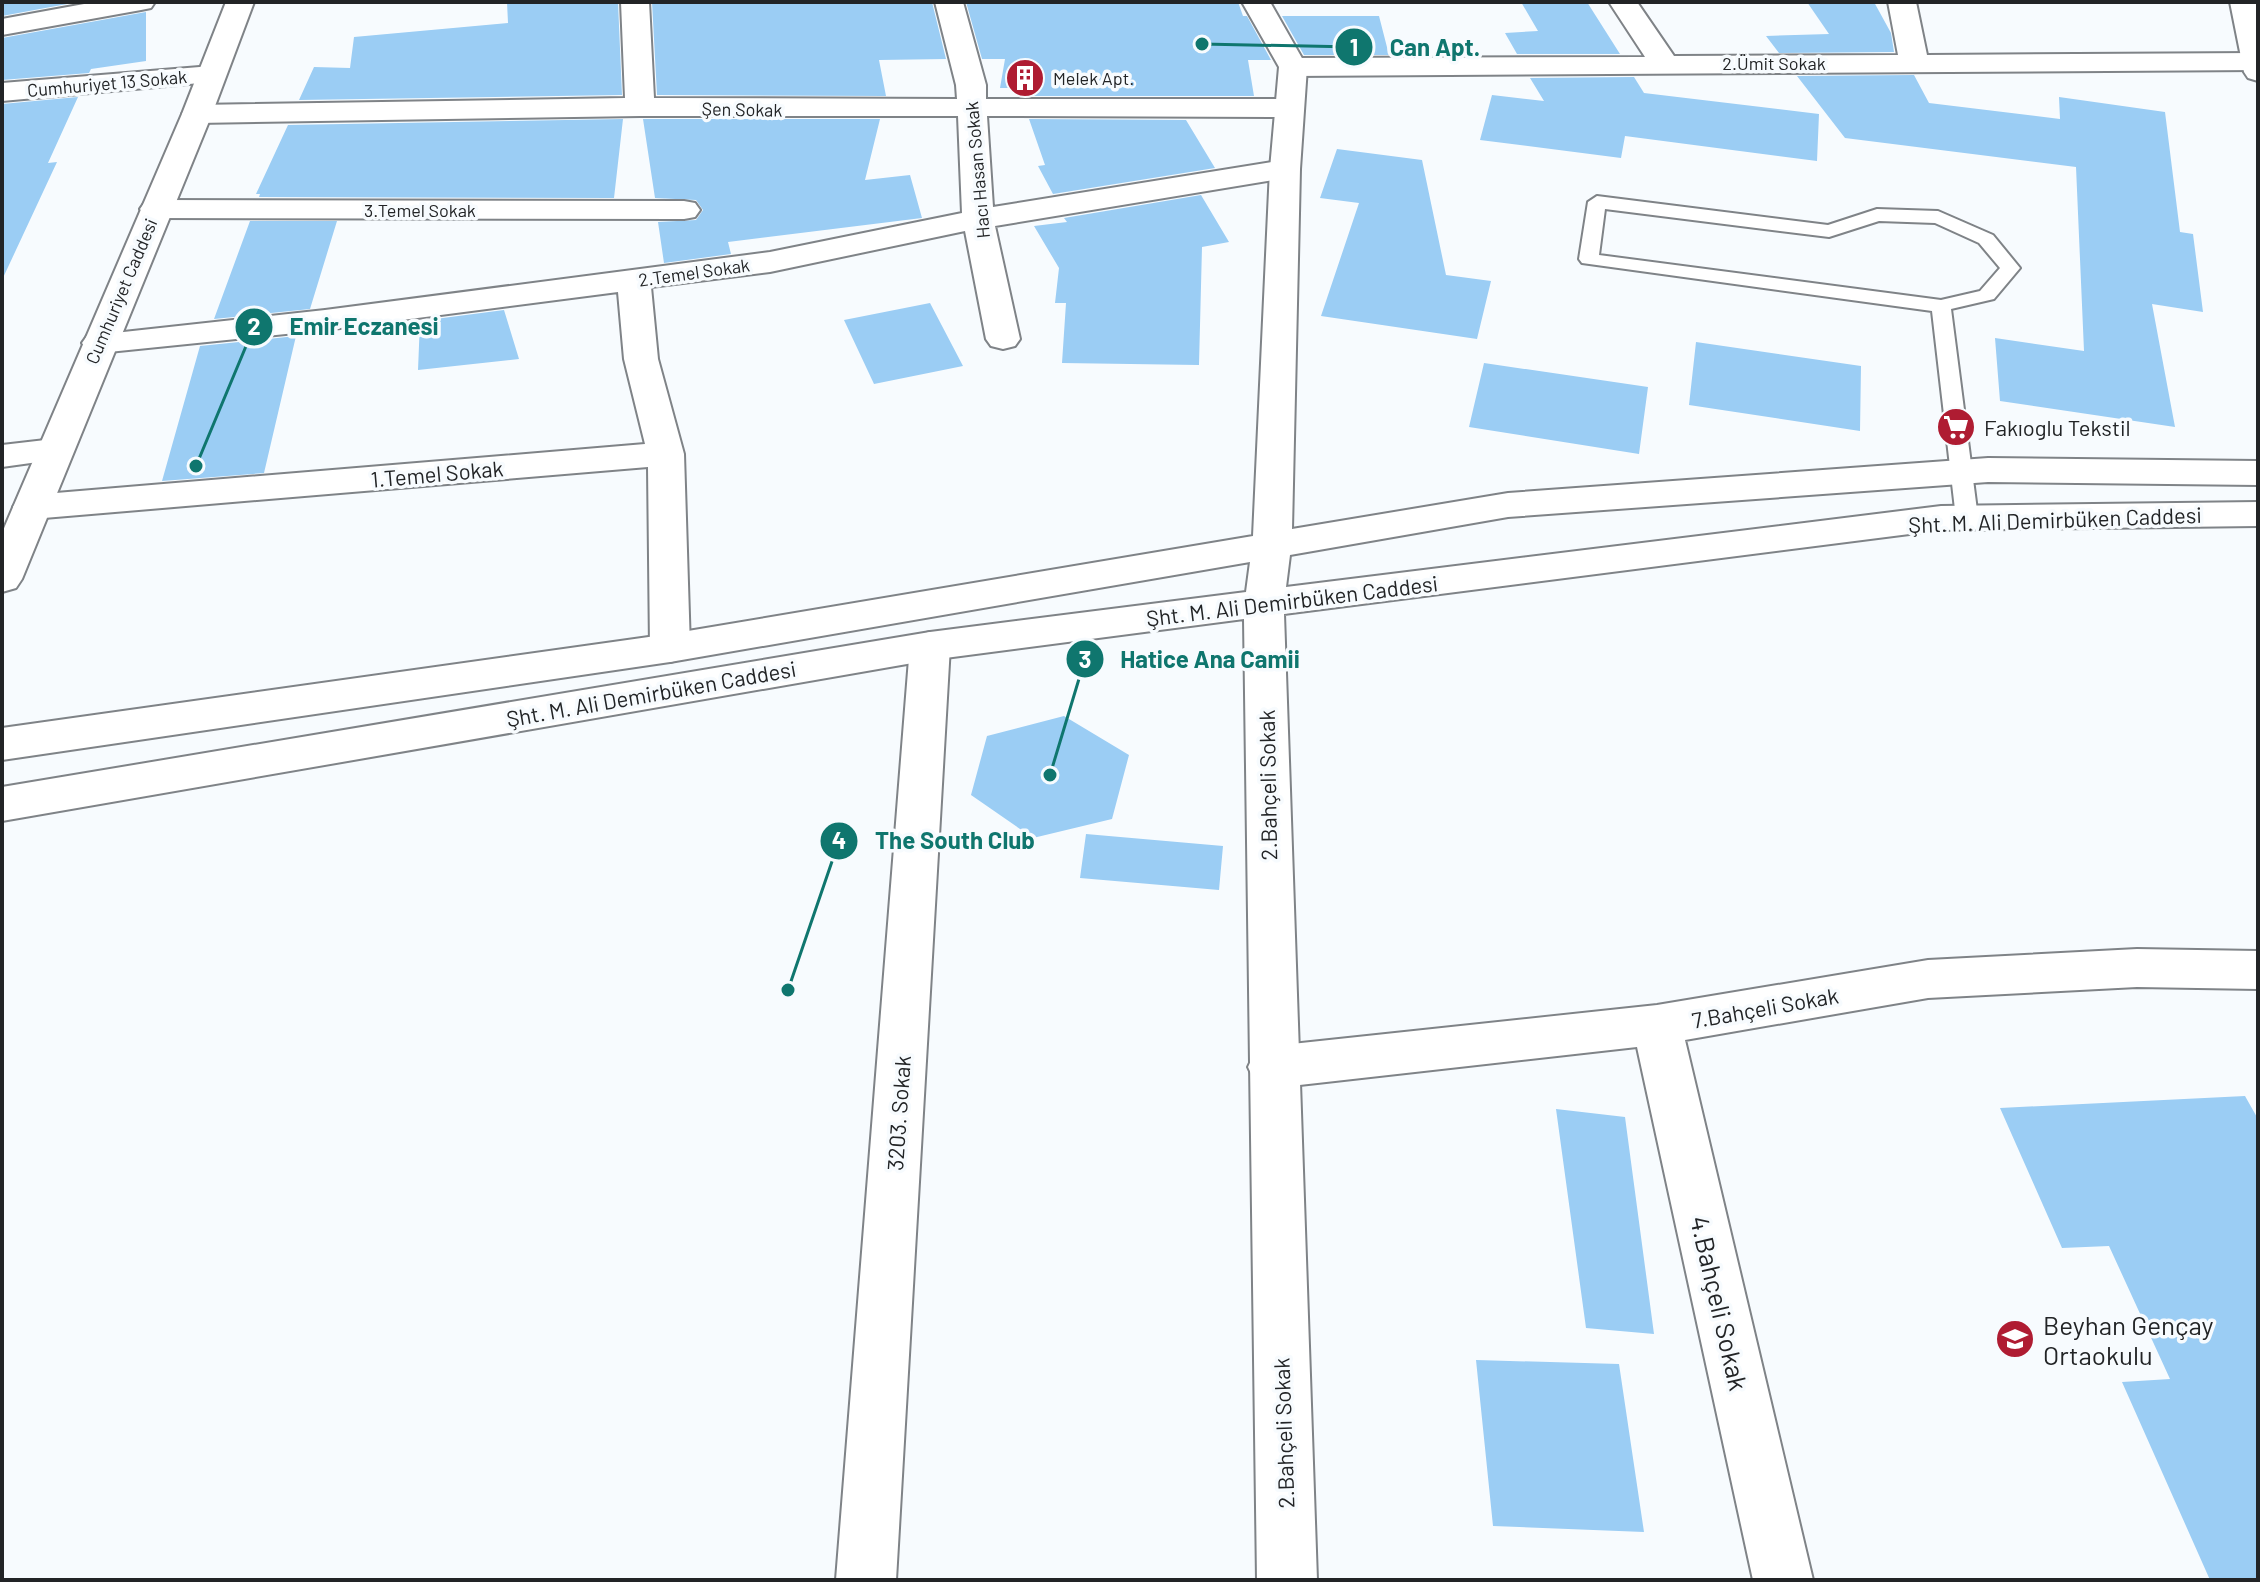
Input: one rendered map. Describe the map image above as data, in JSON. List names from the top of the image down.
{
  "streets": {
    "street": [
      "2.Ümit Sokak",
      "Cumhuriyet 13 Sokak",
      "Şen Sokak",
      "Hacı Hasan Sokak",
      "3.Temel Sokak",
      "2.Temel Sokak",
      "Cumhuriyet Caddesi",
      "1.Temel Sokak",
      "Şht. M. Ali Demirbüken Caddesi",
      "2.Bahçeli Sokak",
      "7.Bahçeli Sokak",
      "3203. Sokak",
      "4.Bahçeli Sokak"
    ]
  },
  "crossings": [
    ["2.Ümit Sokak", "Şen Sokak"],
    ["2.Ümit Sokak", "2.Bahçeli Sokak"],
    ["Cumhuriyet 13 Sokak", "Cumhuriyet Caddesi"],
    ["Şen Sokak", "Hacı Hasan Sokak"],
    ["Şen Sokak", "Cumhuriyet Caddesi"],
    ["Şen Sokak", "2.Bahçeli Sokak"],
    ["Hacı Hasan Sokak", "2.Temel Sokak"],
    ["3.Temel Sokak", "Cumhuriyet Caddesi"],
    ["2.Temel Sokak", "Cumhuriyet Caddesi"],
    ["2.Temel Sokak", "2.Bahçeli Sokak"],
    ["Cumhuriyet Caddesi", "1.Temel Sokak"],
    ["Şht. M. Ali Demirbüken Caddesi", "2.Bahçeli Sokak"],
    ["Şht. M. Ali Demirbüken Caddesi", "3203. Sokak"],
    ["2.Bahçeli Sokak", "7.Bahçeli Sokak"],
    ["7.Bahçeli Sokak", "4.Bahçeli Sokak"]
  ],
  "places": {
    "other": [
      "Can Apt.",
      "Emir Eczanesi",
      "Hatice Ana Camii",
      "The South Club"
    ],
    "building": ["Melek Apt."],
    "supermarket": ["Fakıoglu Tekstil"],
    "school or university": ["Beyhan Gençay Ortaokulu"]
  }
}
